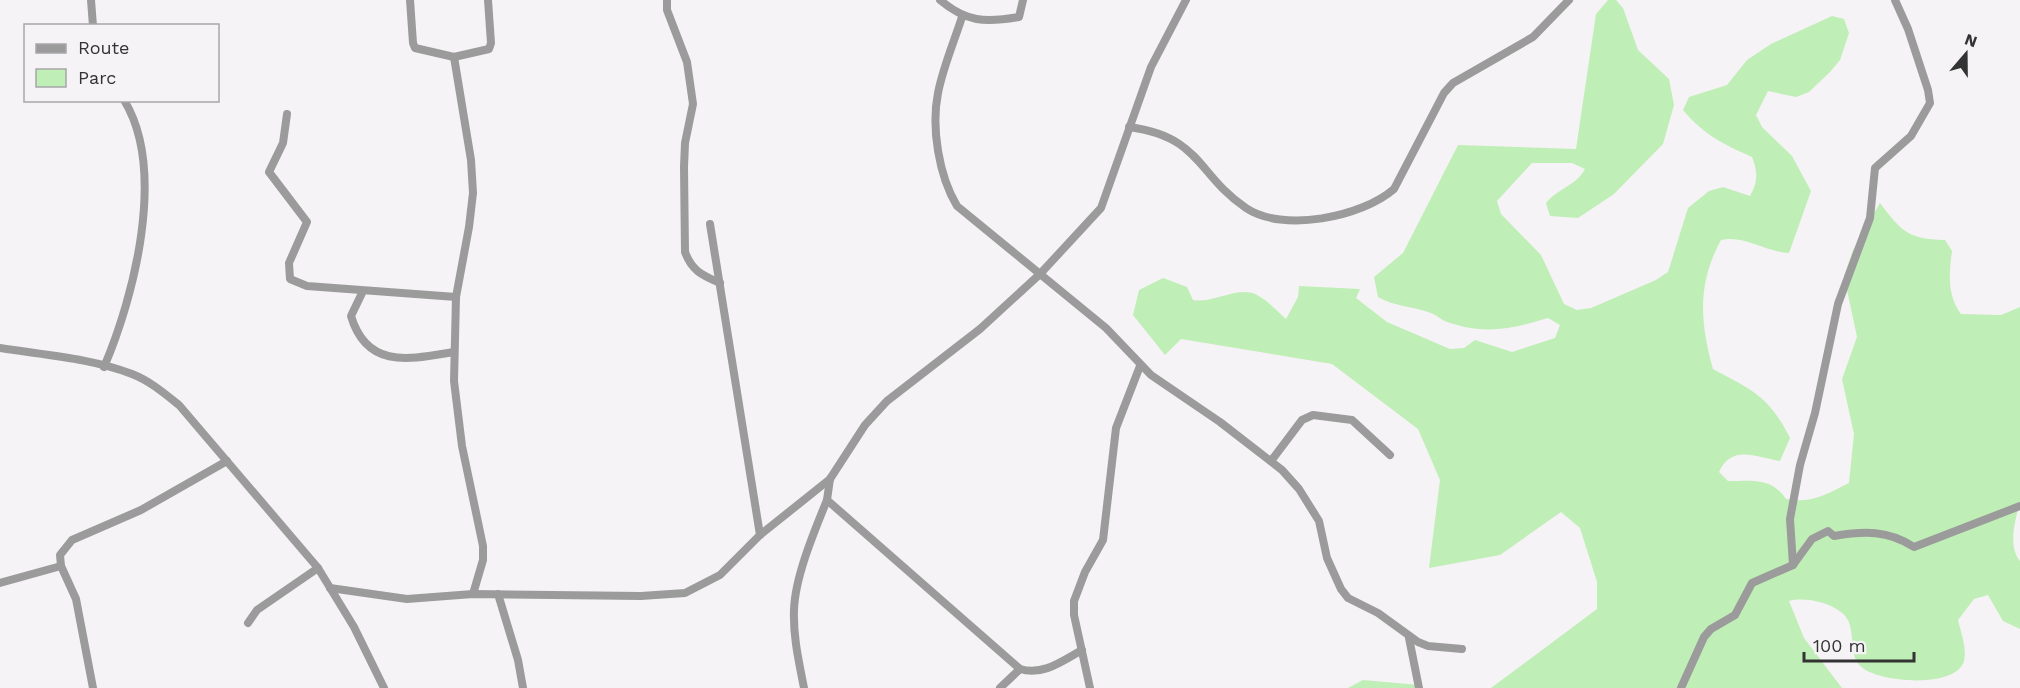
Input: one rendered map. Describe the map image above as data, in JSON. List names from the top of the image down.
{
  "legend": ["Route", "Parc"],
  "scale_bar": "100 m",
  "north": "top"
}
